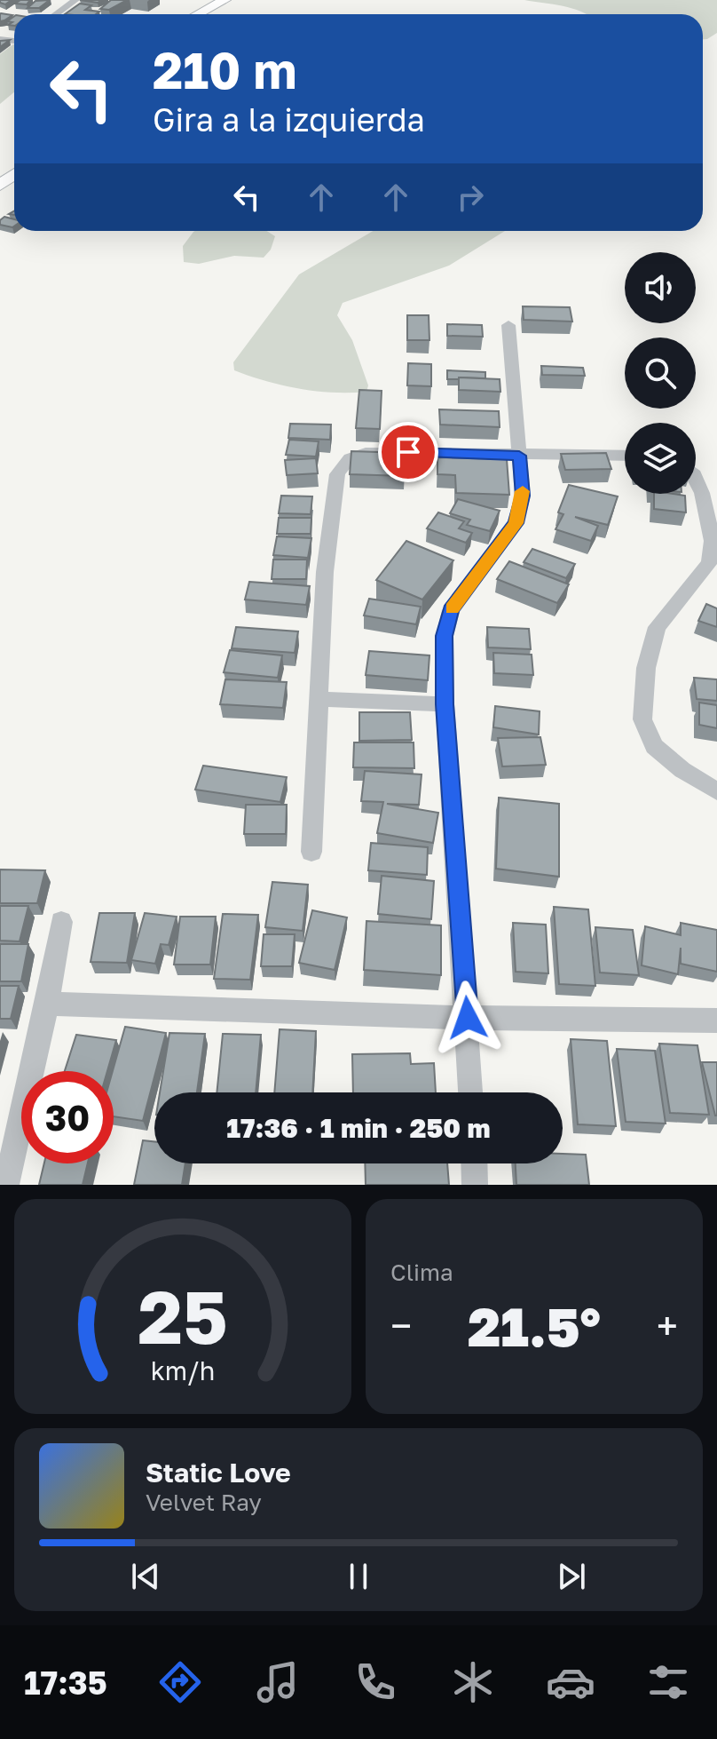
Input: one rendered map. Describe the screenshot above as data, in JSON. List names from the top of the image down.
{
  "page": {
    "turn": ["210 m", "Gira a la izquierda"],
    "limit": "30",
    "trip": "17:36 · 1 min · 250 m",
    "tile": "Clima",
    "heat": ["−", "21.5°", "+"],
    "song": ["Static Love", "Velvet Ray"],
    "tabs": "17:35",
    "gauge": ["25", "km/h"]
  }
}
